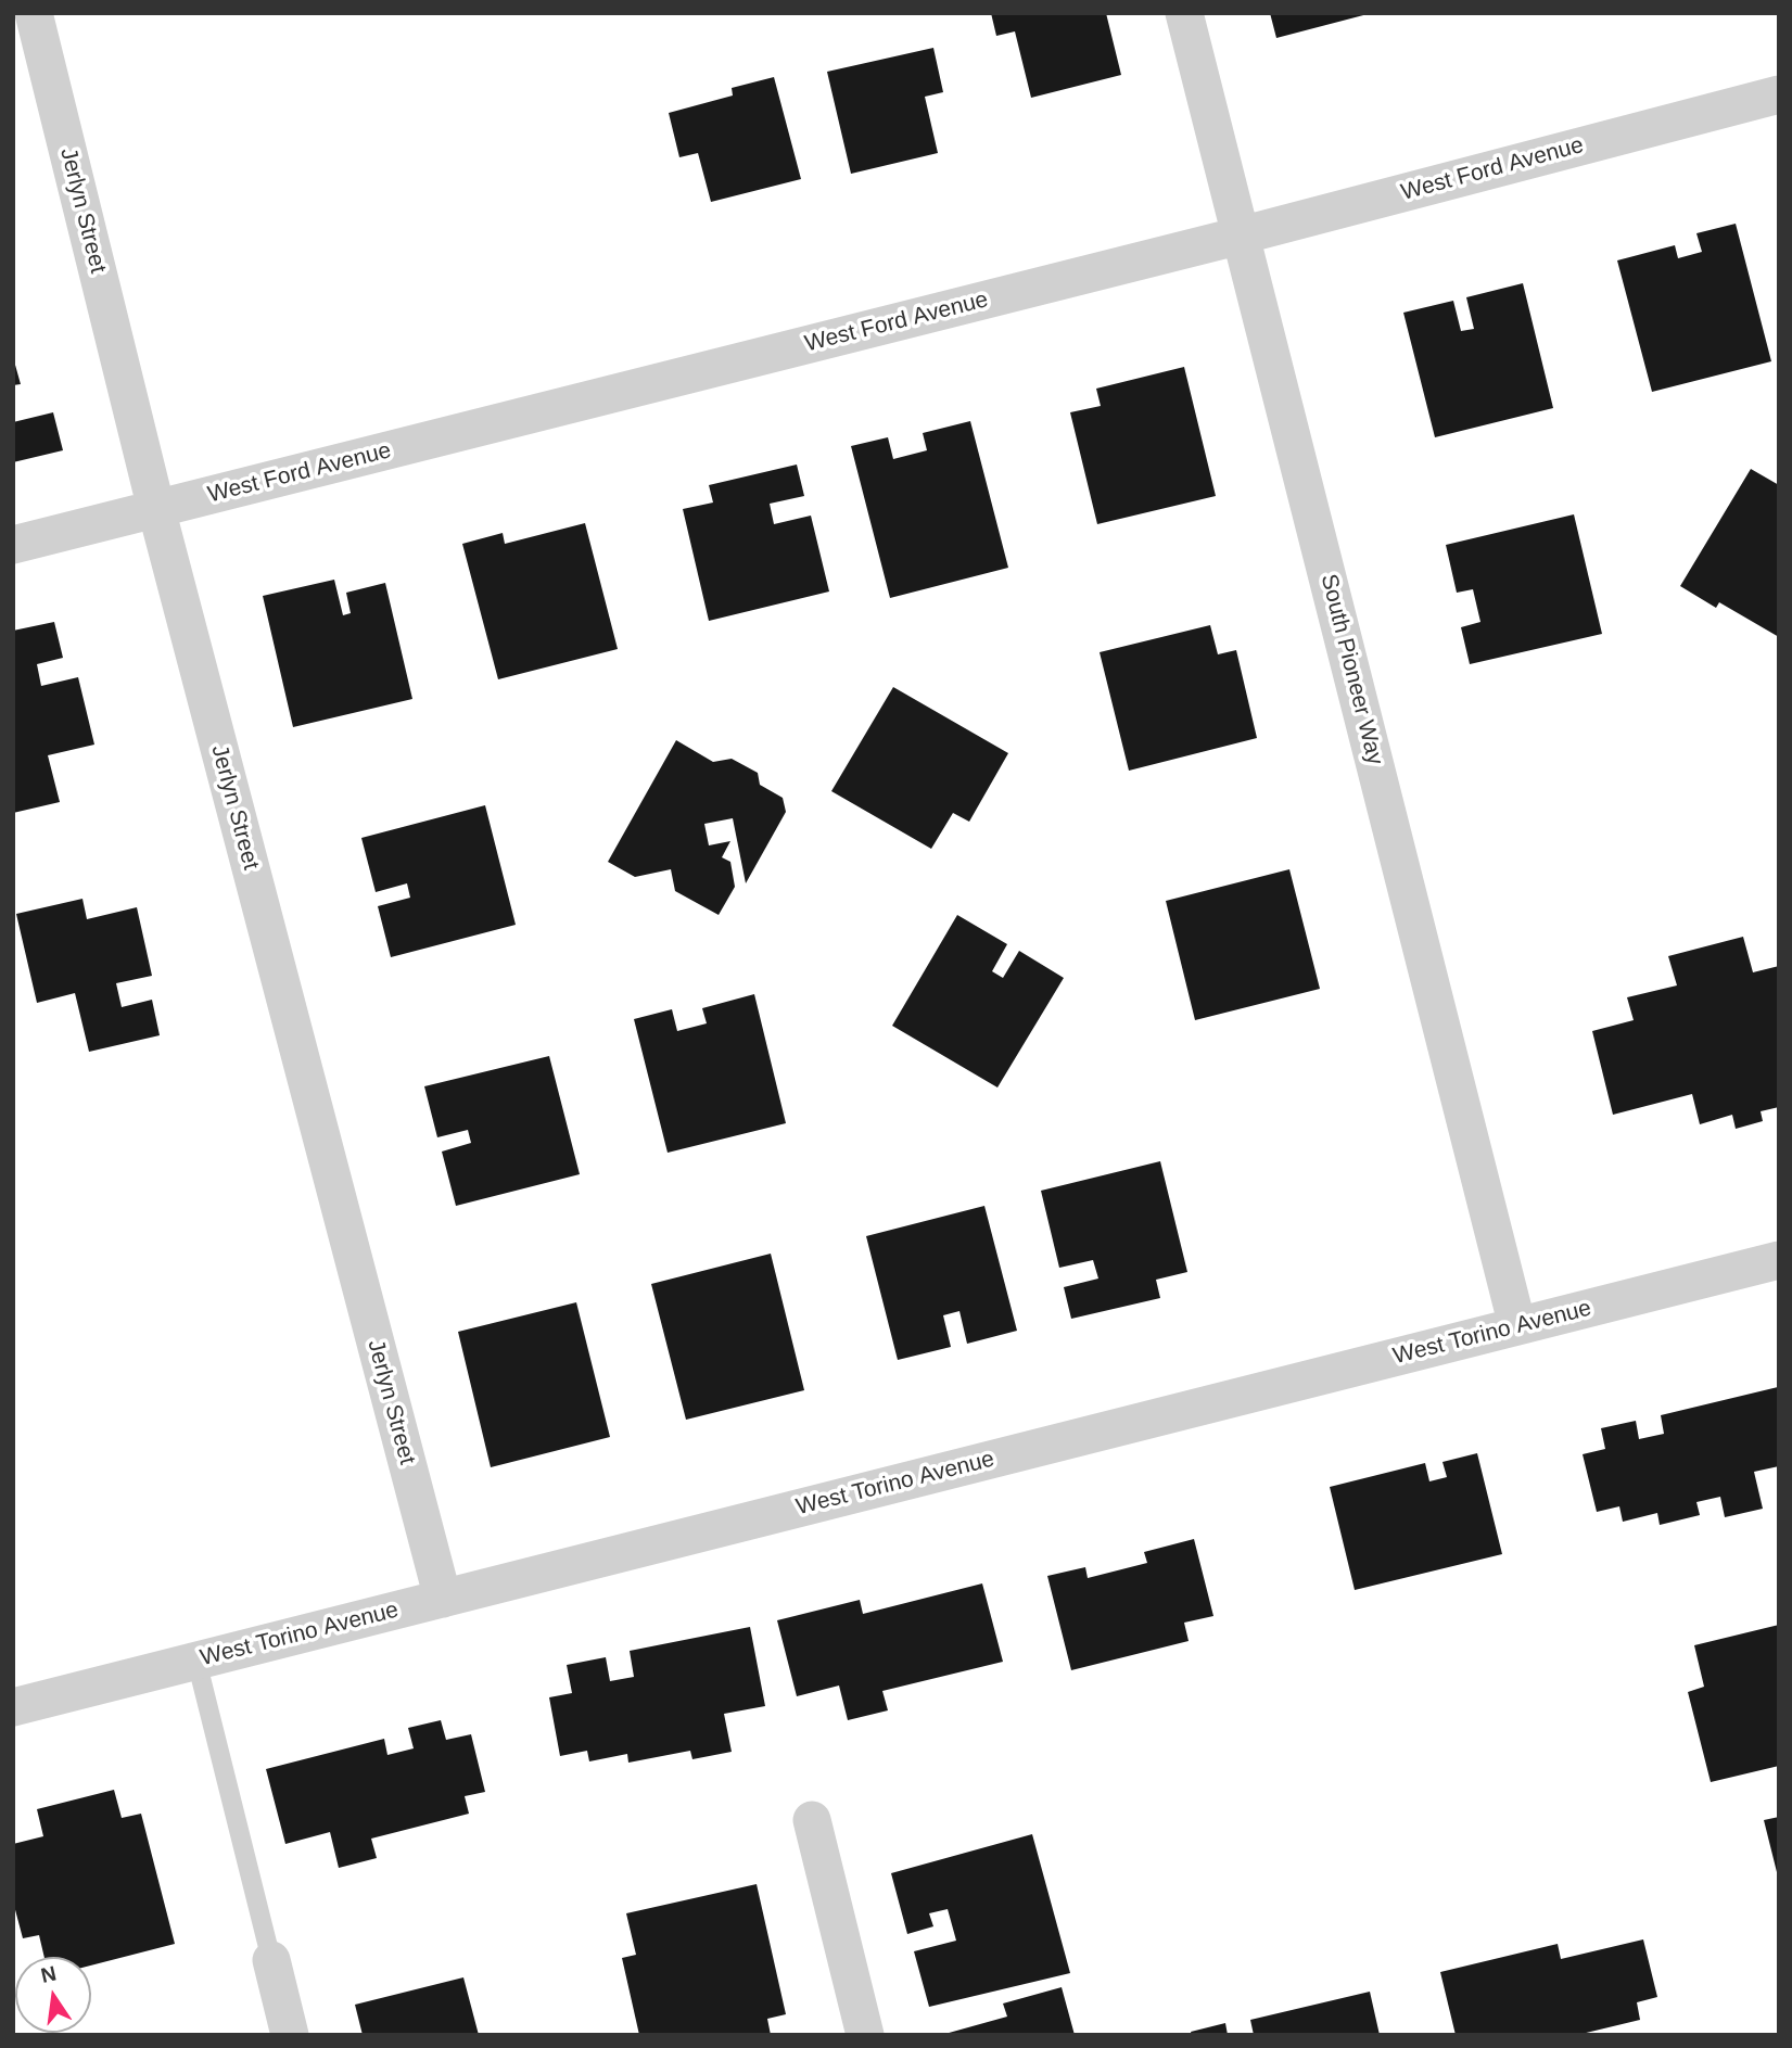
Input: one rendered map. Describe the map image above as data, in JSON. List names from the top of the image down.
{
  "streets": {
    "street": [
      "West Ford Avenue",
      "Jerlyn Street",
      "South Pioneer Way",
      "West Torino Avenue"
    ]
  },
  "crossings": [
    ["West Ford Avenue", "Jerlyn Street"],
    ["West Ford Avenue", "South Pioneer Way"],
    ["Jerlyn Street", "West Torino Avenue"],
    ["South Pioneer Way", "West Torino Avenue"]
  ],
  "north": "top"
}
